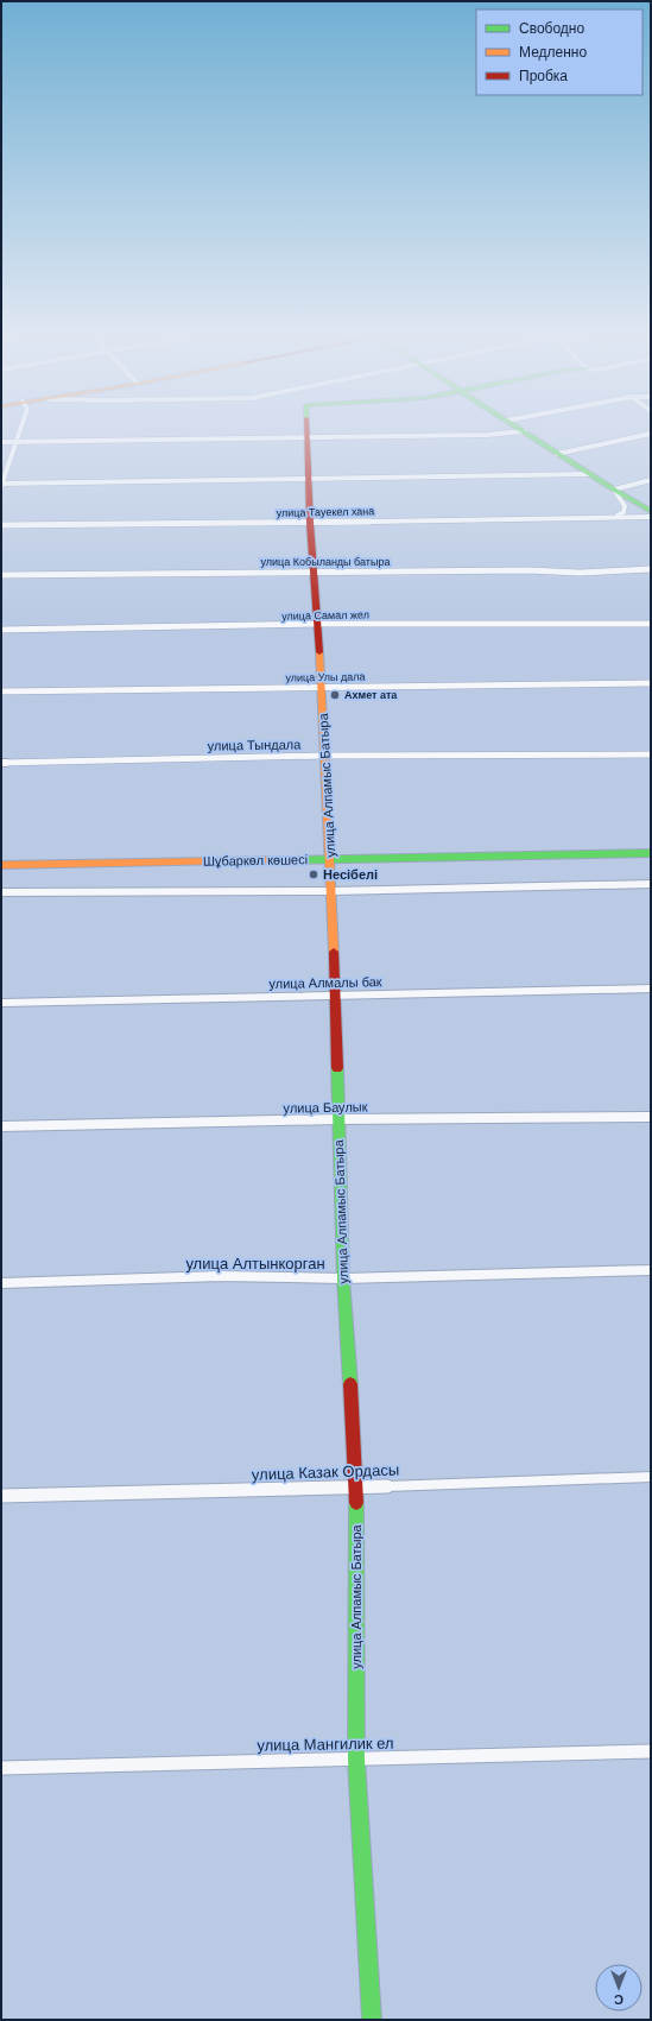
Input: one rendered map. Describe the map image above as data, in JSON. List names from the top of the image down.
{
  "streets": {
    "street": [
      "улица Тауекел хана",
      "улица Кобыланды батыра",
      "улица Самал жел",
      "улица Улы дала",
      "улица Тындала",
      "улица Алпамыс Батыра",
      "Шұбаркөл көшесі",
      "улица Алмалы бак",
      "улица Баулык",
      "улица Алтынкорган",
      "улица Казак Ордасы",
      "улица Мангилик ел"
    ]
  },
  "crossings": [
    ["улица Тауекел хана", "улица Алпамыс Батыра"],
    ["улица Кобыланды батыра", "улица Алпамыс Батыра"],
    ["улица Самал жел", "улица Алпамыс Батыра"],
    ["улица Улы дала", "улица Алпамыс Батыра"],
    ["улица Тындала", "улица Алпамыс Батыра"],
    ["улица Алпамыс Батыра", "Шұбаркөл көшесі"],
    ["улица Алпамыс Батыра", "улица Алмалы бак"],
    ["улица Алпамыс Батыра", "улица Баулык"],
    ["улица Алпамыс Батыра", "улица Алтынкорган"],
    ["улица Алпамыс Батыра", "улица Казак Ордасы"],
    ["улица Алпамыс Батыра", "улица Мангилик ел"]
  ],
  "places": ["Ахмет ата", "Несібелі"],
  "legend": ["Свободно", "Медленно", "Пробка"],
  "north": "bottom"
}
